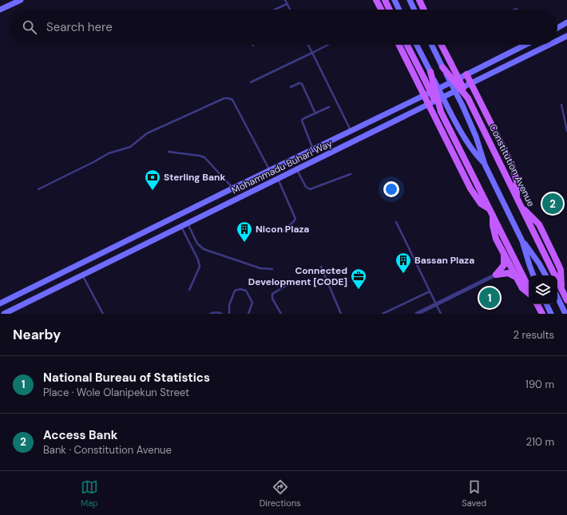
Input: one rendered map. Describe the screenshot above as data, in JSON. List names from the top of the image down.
{
  "streets": {
    "main road": ["Constitution Avenue", "Mohammadu Buhari Way"]
  },
  "places": {
    "bank": ["Sterling Bank"],
    "building": ["Nicon Plaza", "Bassan Plaza"],
    "office": ["Connected Development [CODE]"]
  },
  "page": {
    "search": "Search here",
    "pins": ["2", "1"],
    "heading": ["Nearby", "2 results"],
    "list": [
      {
        "mark": "1",
        "name": "National Bureau of Statistics",
        "note": "Place · Wole Olanipekun Street",
        "value": "190 m"
      },
      {
        "mark": "2",
        "name": "Access Bank",
        "note": "Bank · Constitution Avenue",
        "value": "210 m"
      }
    ],
    "nav": ["Map", "Directions", "Saved"]
  }
}
